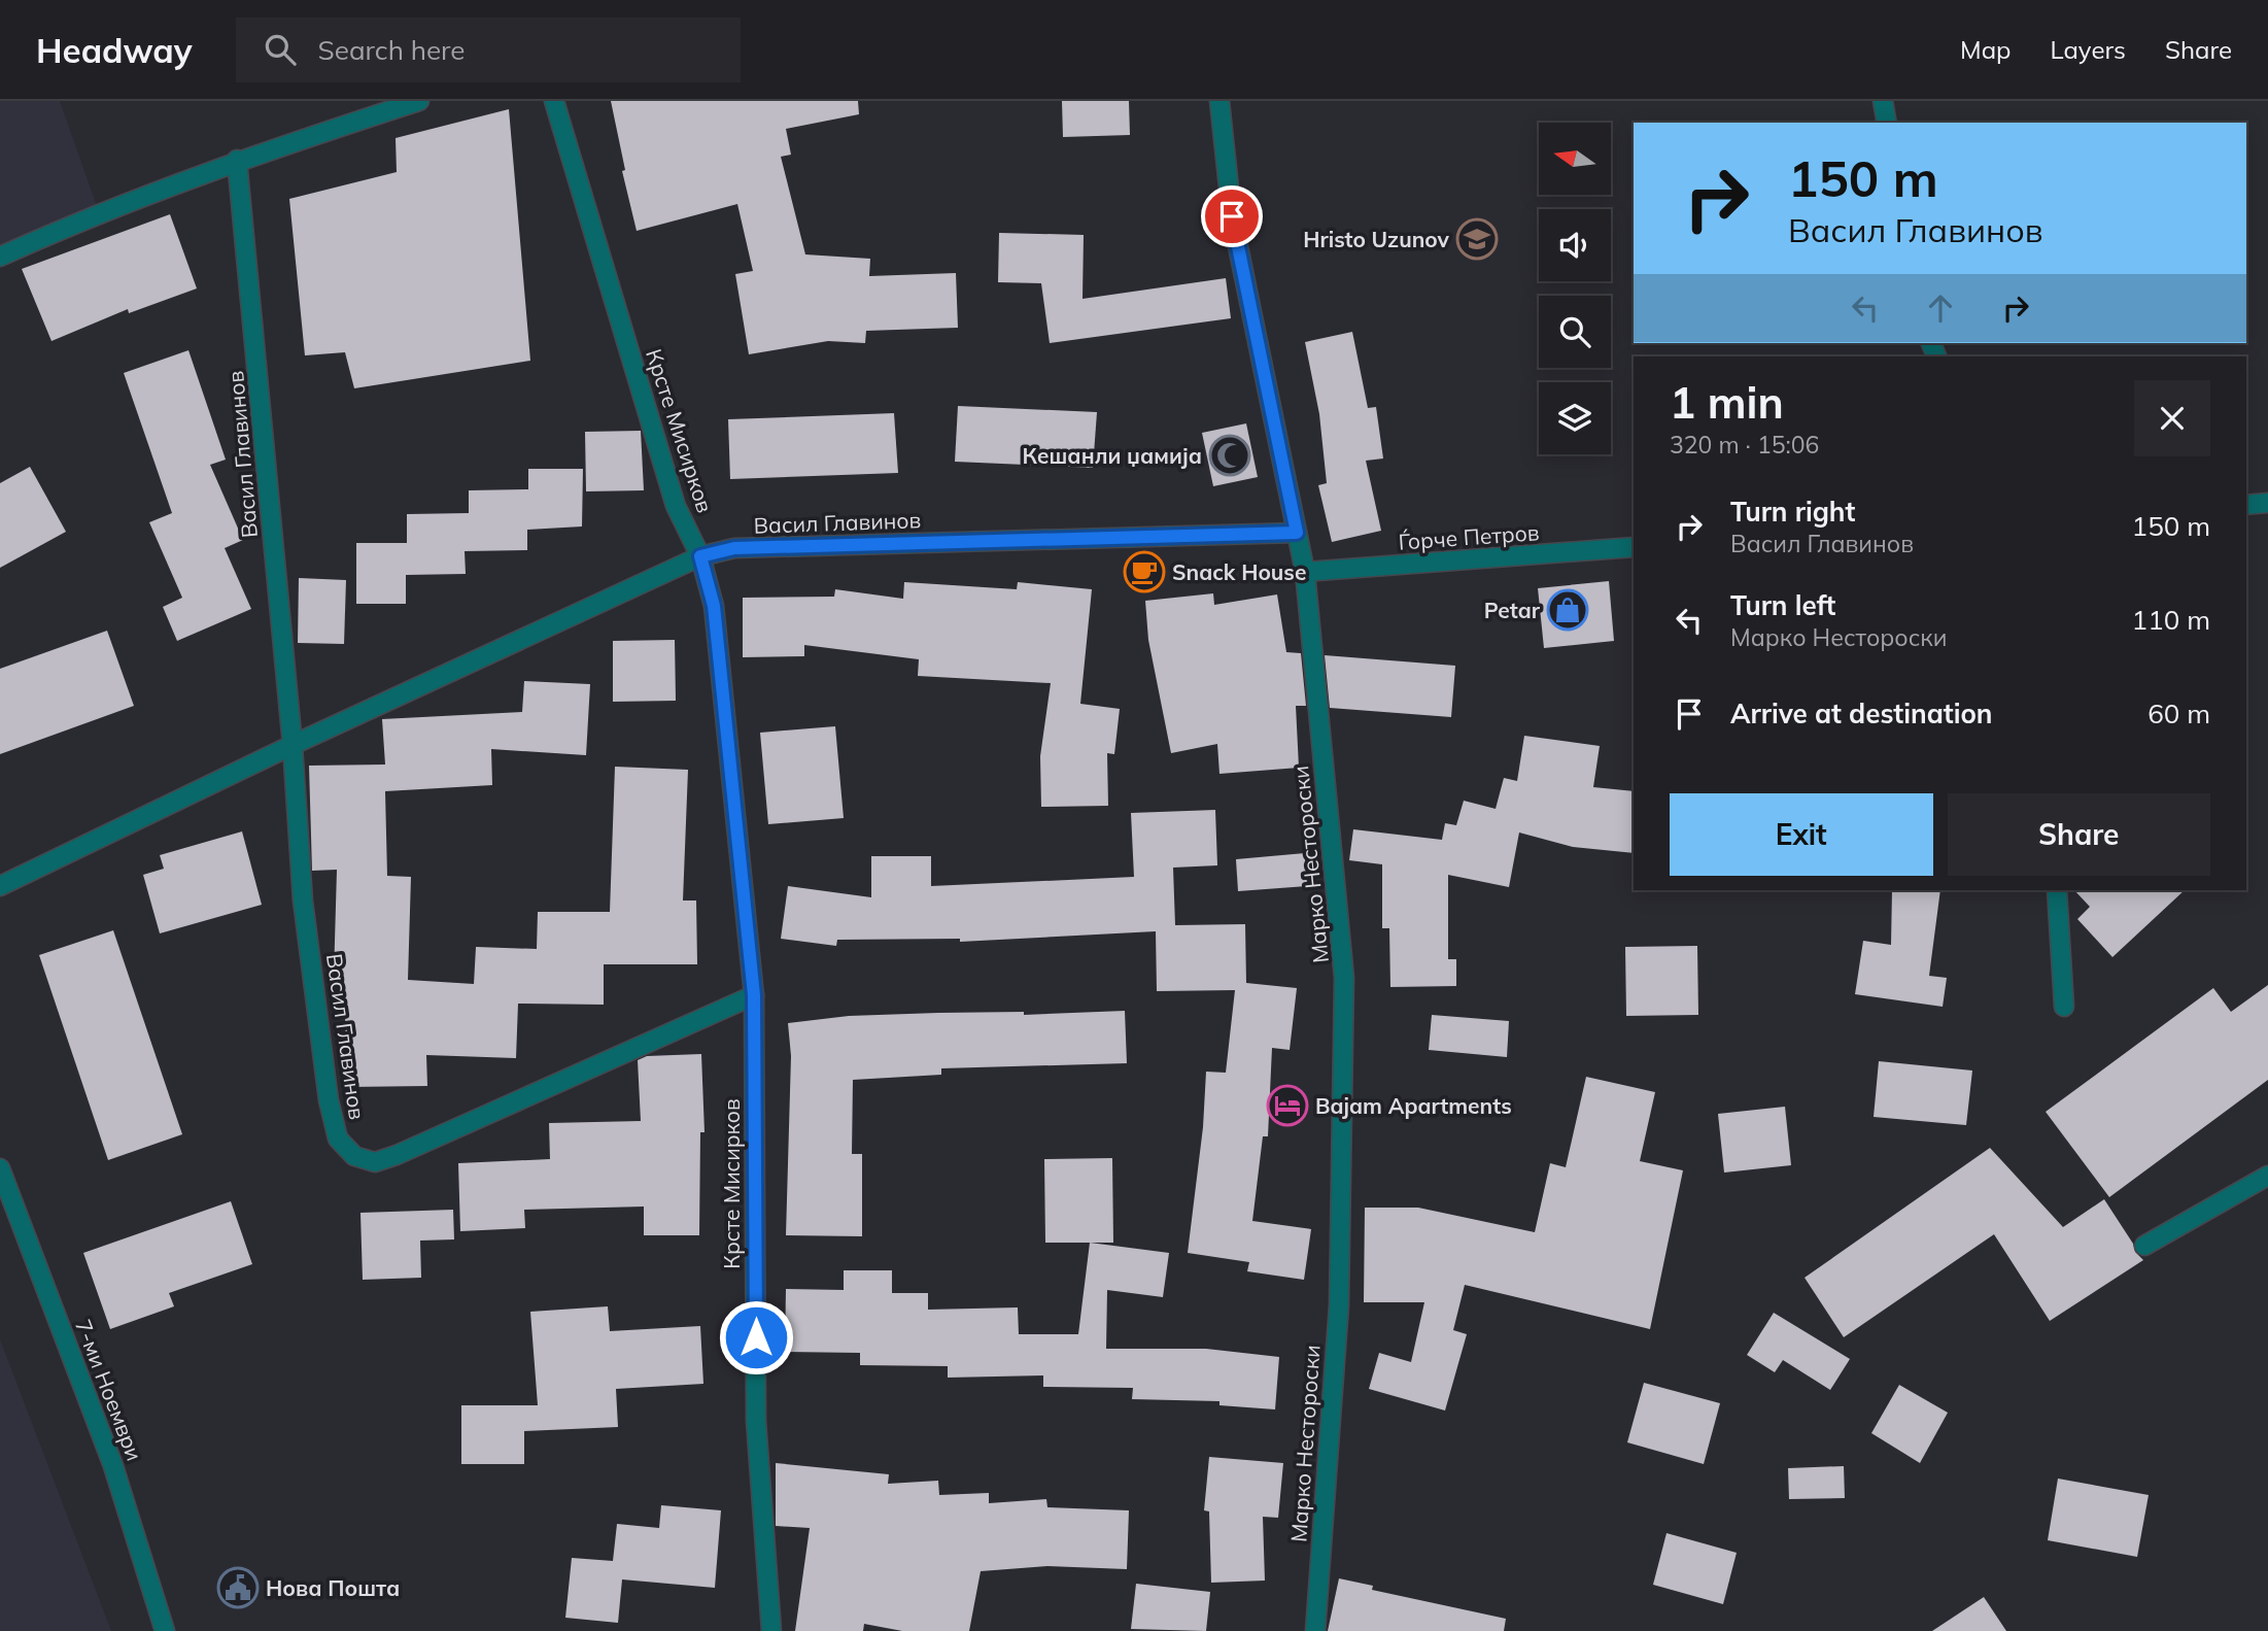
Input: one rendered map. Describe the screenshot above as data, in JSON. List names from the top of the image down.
{
  "streets": {
    "street": [
      "Крсте Мисирков",
      "Васил Главинов",
      "Ѓорче Петров",
      "Марко Нестороски",
      "7-ми Ноември"
    ]
  },
  "crossings": [
    ["Крсте Мисирков", "Васил Главинов"],
    ["Васил Главинов", "Марко Нестороски"],
    ["Ѓорче Петров", "Марко Нестороски"]
  ],
  "places": {
    "school or university": ["Hristo Uzunov"],
    "mosque": ["Кешанли џамија"],
    "cafe": ["Snack House"],
    "shop": ["Petar"],
    "hotel": ["Bajam Apartments"],
    "public building": ["Нова Пошта"]
  },
  "north": "left",
  "page": {
    "header": "Headway",
    "search": "Search here",
    "nav": ["Map", "Layers", "Share"],
    "turn": ["150 m", "Васил Главинов"],
    "heading": ["1 min", "320 m · 15:06"],
    "list": [
      {
        "name": "Turn right",
        "note": "Васил Главинов",
        "value": "150 m"
      },
      {
        "name": "Turn left",
        "note": "Марко Нестороски",
        "value": "110 m"
      },
      {
        "name": "Arrive at destination",
        "value": "60 m"
      }
    ],
    "buttons": ["Exit", "Share"]
  }
}
